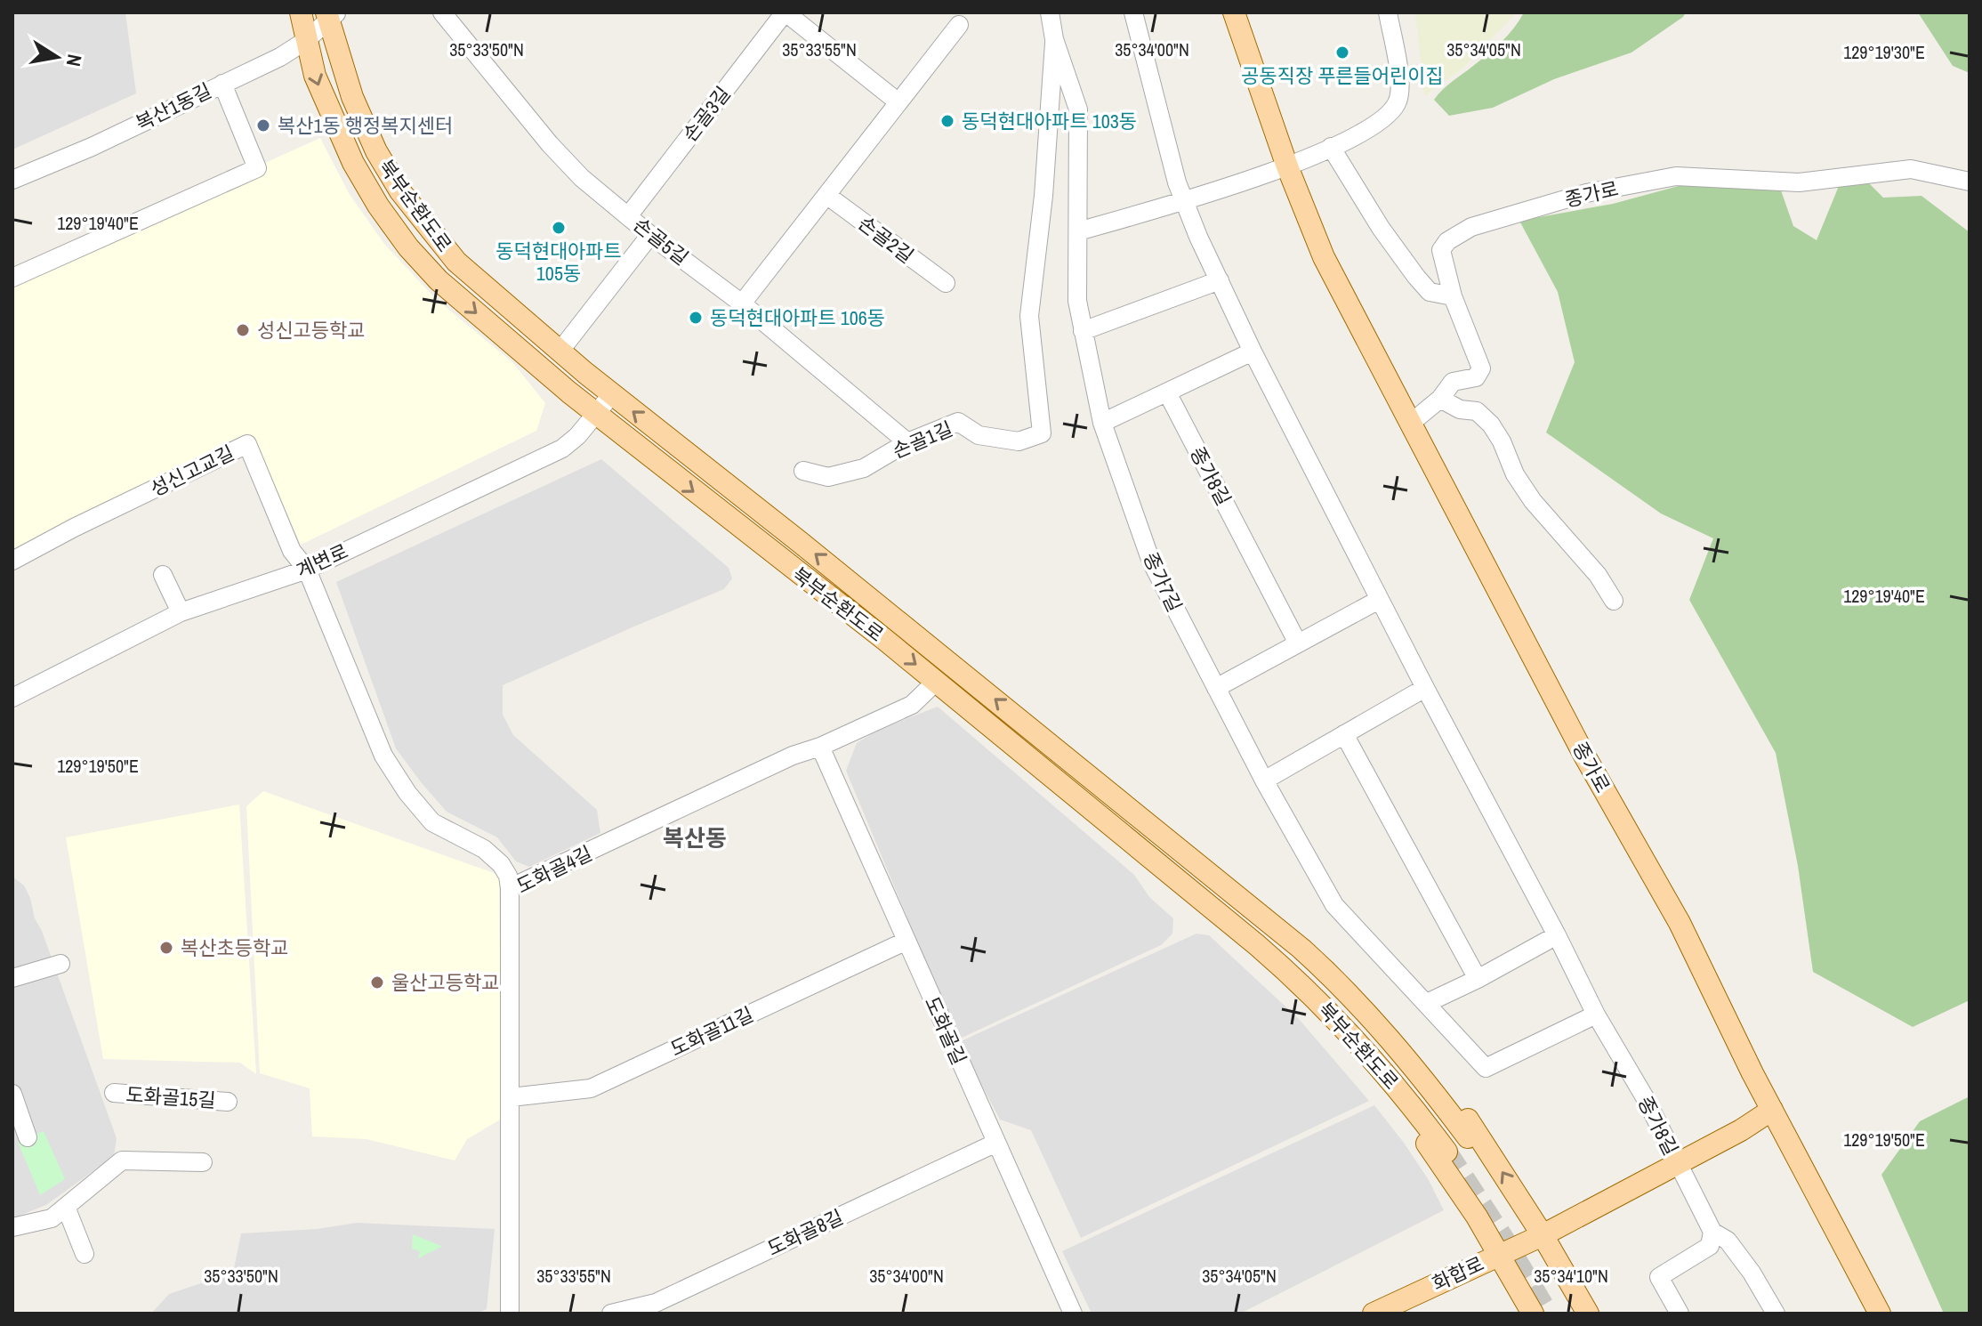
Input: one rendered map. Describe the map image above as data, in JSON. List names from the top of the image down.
{
  "streets": {
    "main road": ["종가로", "북부순환도로", "화합로"],
    "street": [
      "복산1동길",
      "손골3길",
      "손골2길",
      "손골5길",
      "손골1길",
      "성신고교길",
      "종가8길",
      "계변로",
      "종가7길",
      "도화골4길",
      "도화골길",
      "도화골11길",
      "도화골15길",
      "도화골8길"
    ]
  },
  "crossings": [
    ["복산1동길", "북부순환도로"],
    ["손골3길", "손골5길"],
    ["북부순환도로", "계변로"],
    ["북부순환도로", "도화골4길"],
    ["손골5길", "손골1길"],
    ["손골1길", "종가7길"],
    ["성신고교길", "계변로"],
    ["종가8길", "종가7길"],
    ["도화골4길", "도화골길"],
    ["도화골4길", "도화골11길"],
    ["도화골길", "도화골11길"],
    ["도화골길", "도화골8길"]
  ],
  "districts": ["복산동"],
  "places": [
    "공동직장 푸른들어린이집",
    "동덕현대아파트 103동",
    "복산1동 행정복지센터",
    "동덕현대아파트 105동",
    "동덕현대아파트 106동",
    "성신고등학교",
    "복산초등학교",
    "울산고등학교"
  ],
  "north": "right",
  "coordinates": [
    "35°33'50\"N",
    "35°33'55\"N",
    "35°34'00\"N",
    "35°34'05\"N",
    "129°19'30\"E",
    "129°19'40\"E",
    "129°19'50\"E",
    "35°34'10\"N"
  ]
}
